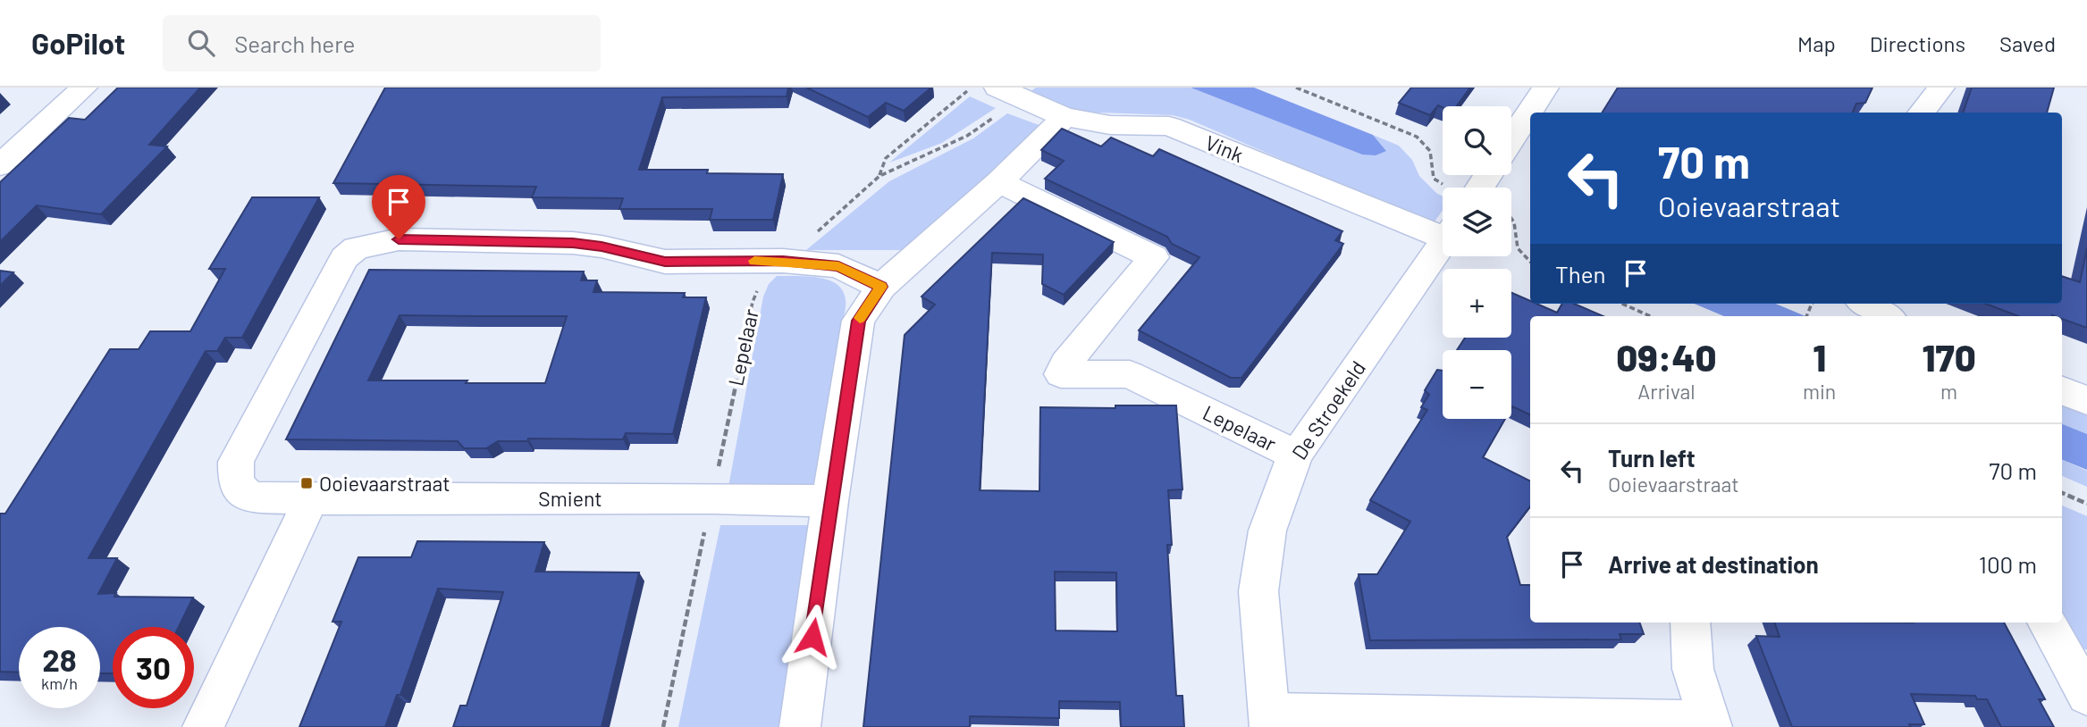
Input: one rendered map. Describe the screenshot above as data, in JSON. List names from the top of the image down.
{
  "streets": {
    "street": [
      "Vink",
      "Lepelaar",
      "De Stroekeld",
      "Smient"
    ]
  },
  "crossings": [
    ["Vink", "Lepelaar"],
    ["Lepelaar", "De Stroekeld"],
    ["Lepelaar", "Smient"]
  ],
  "places": {
    "transit": ["Ooievaarstraat"]
  },
  "page": {
    "header": "GoPilot",
    "search": "Search here",
    "nav": ["Map", "Directions", "Saved"],
    "map_buttons": ["+", "−"],
    "turn": ["70 m", "Ooievaarstraat"],
    "then": "Then",
    "eta": [
      "09:40",
      "Arrival",
      "1",
      "min",
      "170",
      "m"
    ],
    "list": [
      {
        "name": "Turn left",
        "note": "Ooievaarstraat",
        "value": "70 m"
      },
      {
        "name": "Arrive at destination",
        "value": "100 m"
      }
    ],
    "speed": "28 km/h",
    "limit": "30"
  }
}
